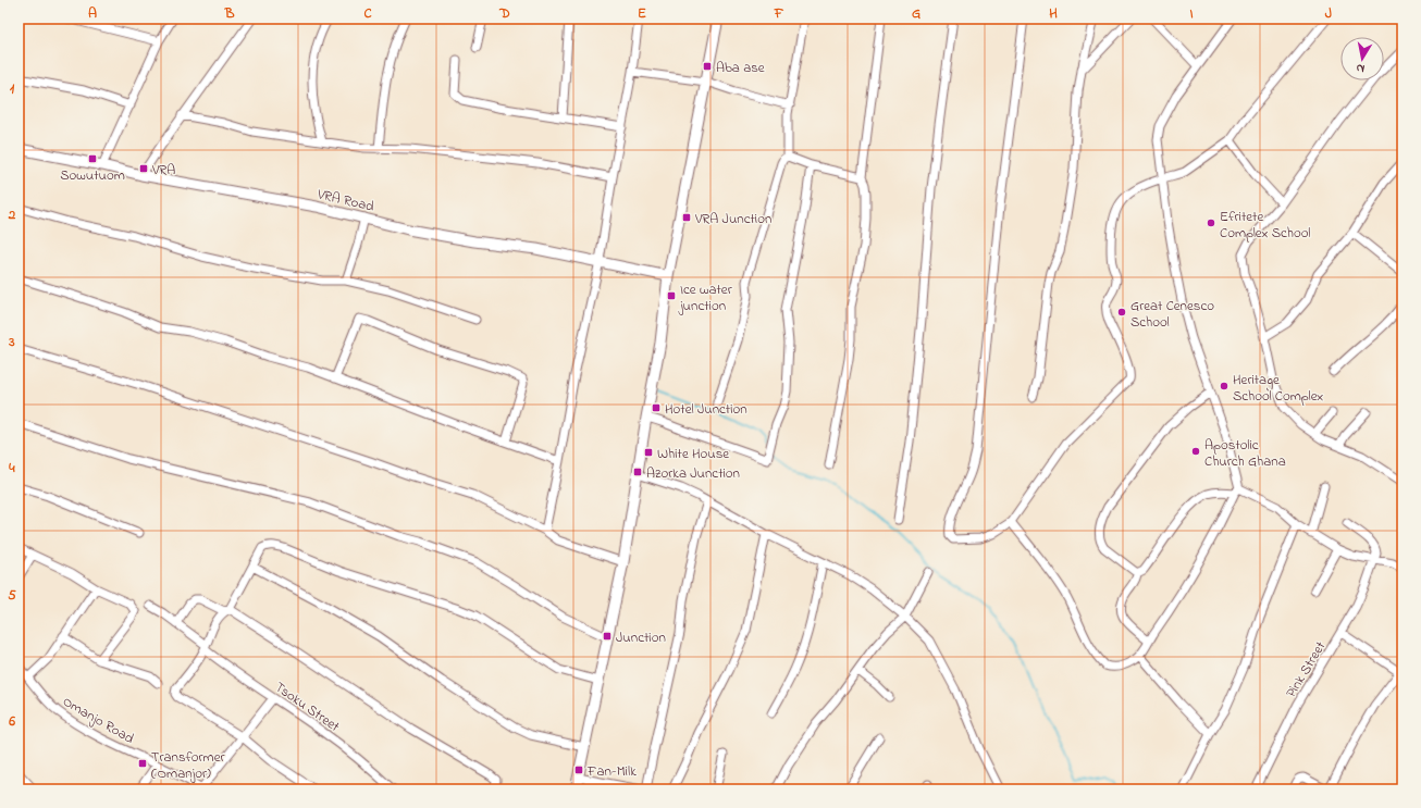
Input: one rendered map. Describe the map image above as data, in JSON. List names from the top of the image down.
{
  "streets": {
    "street": [
      "VRA Road",
      "Pink Street",
      "Tsoku Street",
      "Omanjo Road"
    ]
  },
  "places": {
    "transit": [
      "Aba ase",
      "Sowutuom",
      "VRA",
      "VRA Junction",
      "Ice water junction",
      "Hotel Junction",
      "White House",
      "Azorka Junction",
      "Junction",
      "Transformer (Omanjor)",
      "Fan-Milk"
    ],
    "other": [
      "Efritete Complex School",
      "Great Cenesco School",
      "Heritage School Complex",
      "Apostolic Church Ghana"
    ]
  },
  "north": "bottom",
  "grid": {
    "columns": [
      "A",
      "B",
      "C",
      "D",
      "E",
      "F",
      "G",
      "H",
      "I",
      "J"
    ],
    "rows": [
      "1",
      "2",
      "3",
      "4",
      "5",
      "6"
    ]
  }
}
